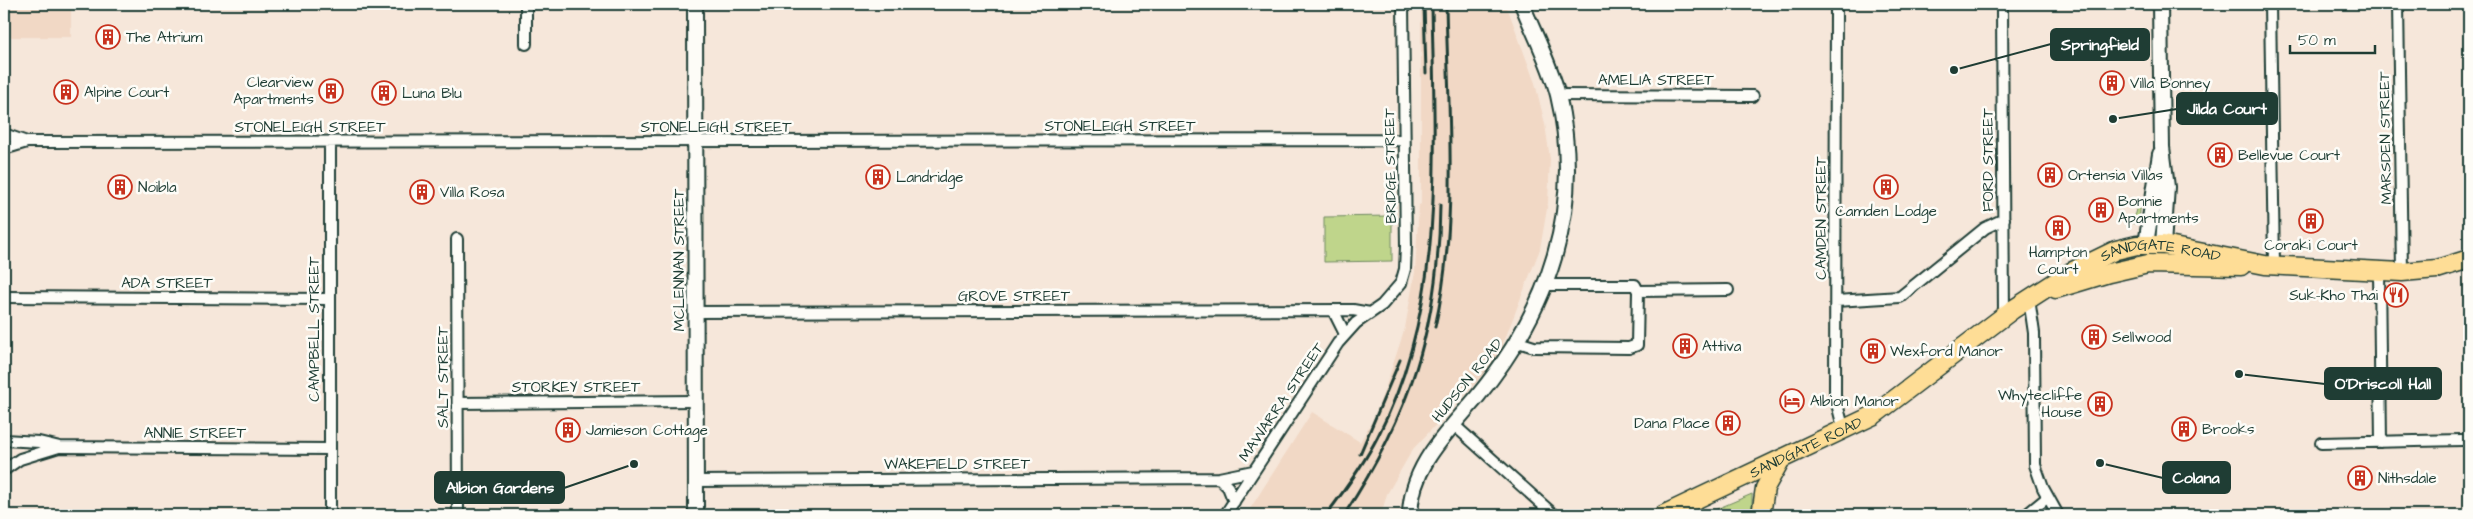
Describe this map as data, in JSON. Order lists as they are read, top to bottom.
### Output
{
  "streets": {
    "highway": ["SANDGATE ROAD"],
    "street": [
      "AMELIA STREET",
      "STONELEIGH STREET",
      "MARSDEN STREET",
      "FORD STREET",
      "BRIDGE STREET",
      "CAMDEN STREET",
      "MCLENNAN STREET",
      "ADA STREET",
      "GROVE STREET",
      "CAMPBELL STREET",
      "SALT STREET",
      "HUDSON ROAD",
      "STORKEY STREET",
      "MAWARRA STREET",
      "ANNIE STREET",
      "WAKEFIELD STREET"
    ]
  },
  "crossings": [
    ["AMELIA STREET", "HUDSON ROAD"],
    ["STONELEIGH STREET", "BRIDGE STREET"],
    ["STONELEIGH STREET", "MCLENNAN STREET"],
    ["STONELEIGH STREET", "CAMPBELL STREET"],
    ["MARSDEN STREET", "SANDGATE ROAD"],
    ["FORD STREET", "SANDGATE ROAD"],
    ["BRIDGE STREET", "GROVE STREET"],
    ["BRIDGE STREET", "MAWARRA STREET"],
    ["CAMDEN STREET", "SANDGATE ROAD"],
    ["MCLENNAN STREET", "GROVE STREET"],
    ["MCLENNAN STREET", "STORKEY STREET"],
    ["MCLENNAN STREET", "WAKEFIELD STREET"],
    ["ADA STREET", "CAMPBELL STREET"],
    ["GROVE STREET", "MAWARRA STREET"],
    ["CAMPBELL STREET", "ANNIE STREET"],
    ["SALT STREET", "STORKEY STREET"],
    ["MAWARRA STREET", "WAKEFIELD STREET"]
  ],
  "places": {
    "building": [
      "The Atrium",
      "Villa Bonney",
      "Clearview Apartments",
      "Alpine Court",
      "Luna Blu",
      "Bellevue Court",
      "Ortensia Villas",
      "Landridge",
      "Noibla",
      "Camden Lodge",
      "Villa Rosa",
      "Bonnie Apartments",
      "Coraki Court",
      "Hampton Court",
      "Sellwood",
      "Attiva",
      "Wexford Manor",
      "Whytecliffe House",
      "Dana Place",
      "Brooks",
      "Jamieson Cottage",
      "Nithsdale"
    ],
    "other": [
      "Springfield",
      "Jilda Court",
      "O'Driscoll Hall",
      "Colana",
      "Albion Gardens"
    ],
    "restaurant": ["Suk-Kho Thai"],
    "hotel": ["Albion Manor"]
  },
  "scale_bar": "50 m"
}
